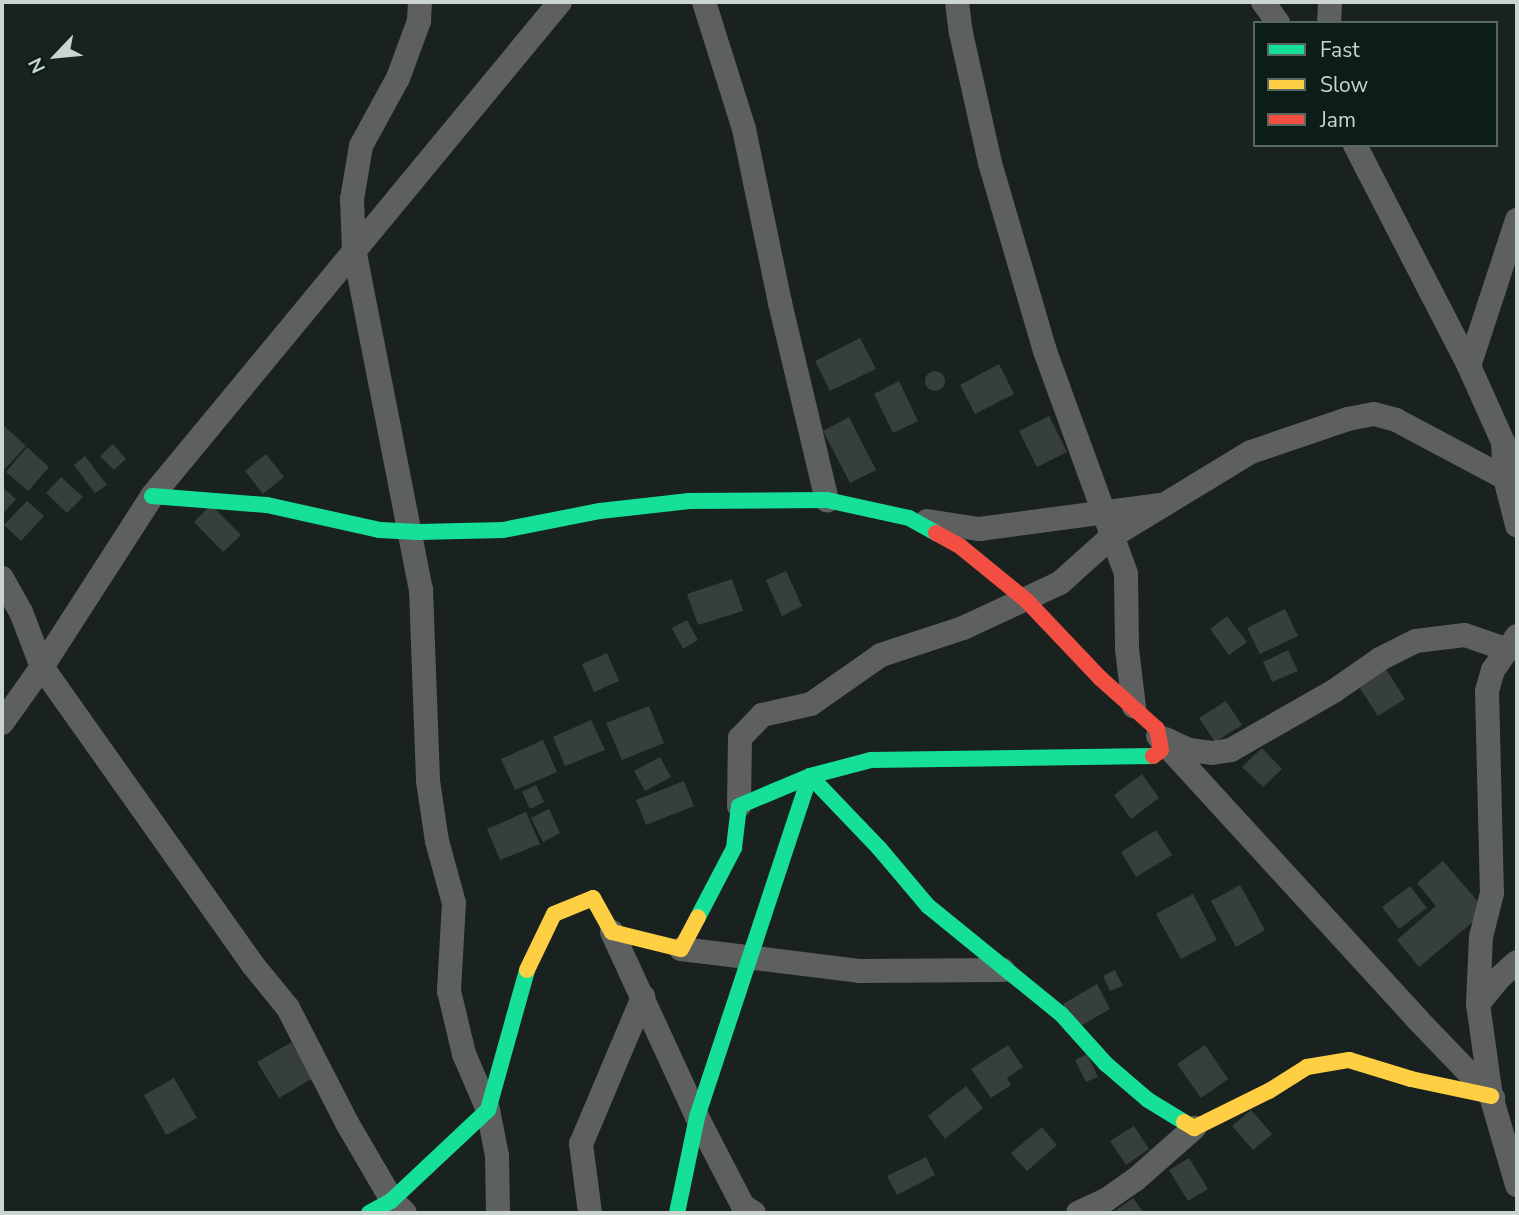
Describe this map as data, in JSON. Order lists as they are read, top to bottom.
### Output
{
  "legend": ["Fast", "Slow", "Jam"],
  "north": "bottom left"
}
